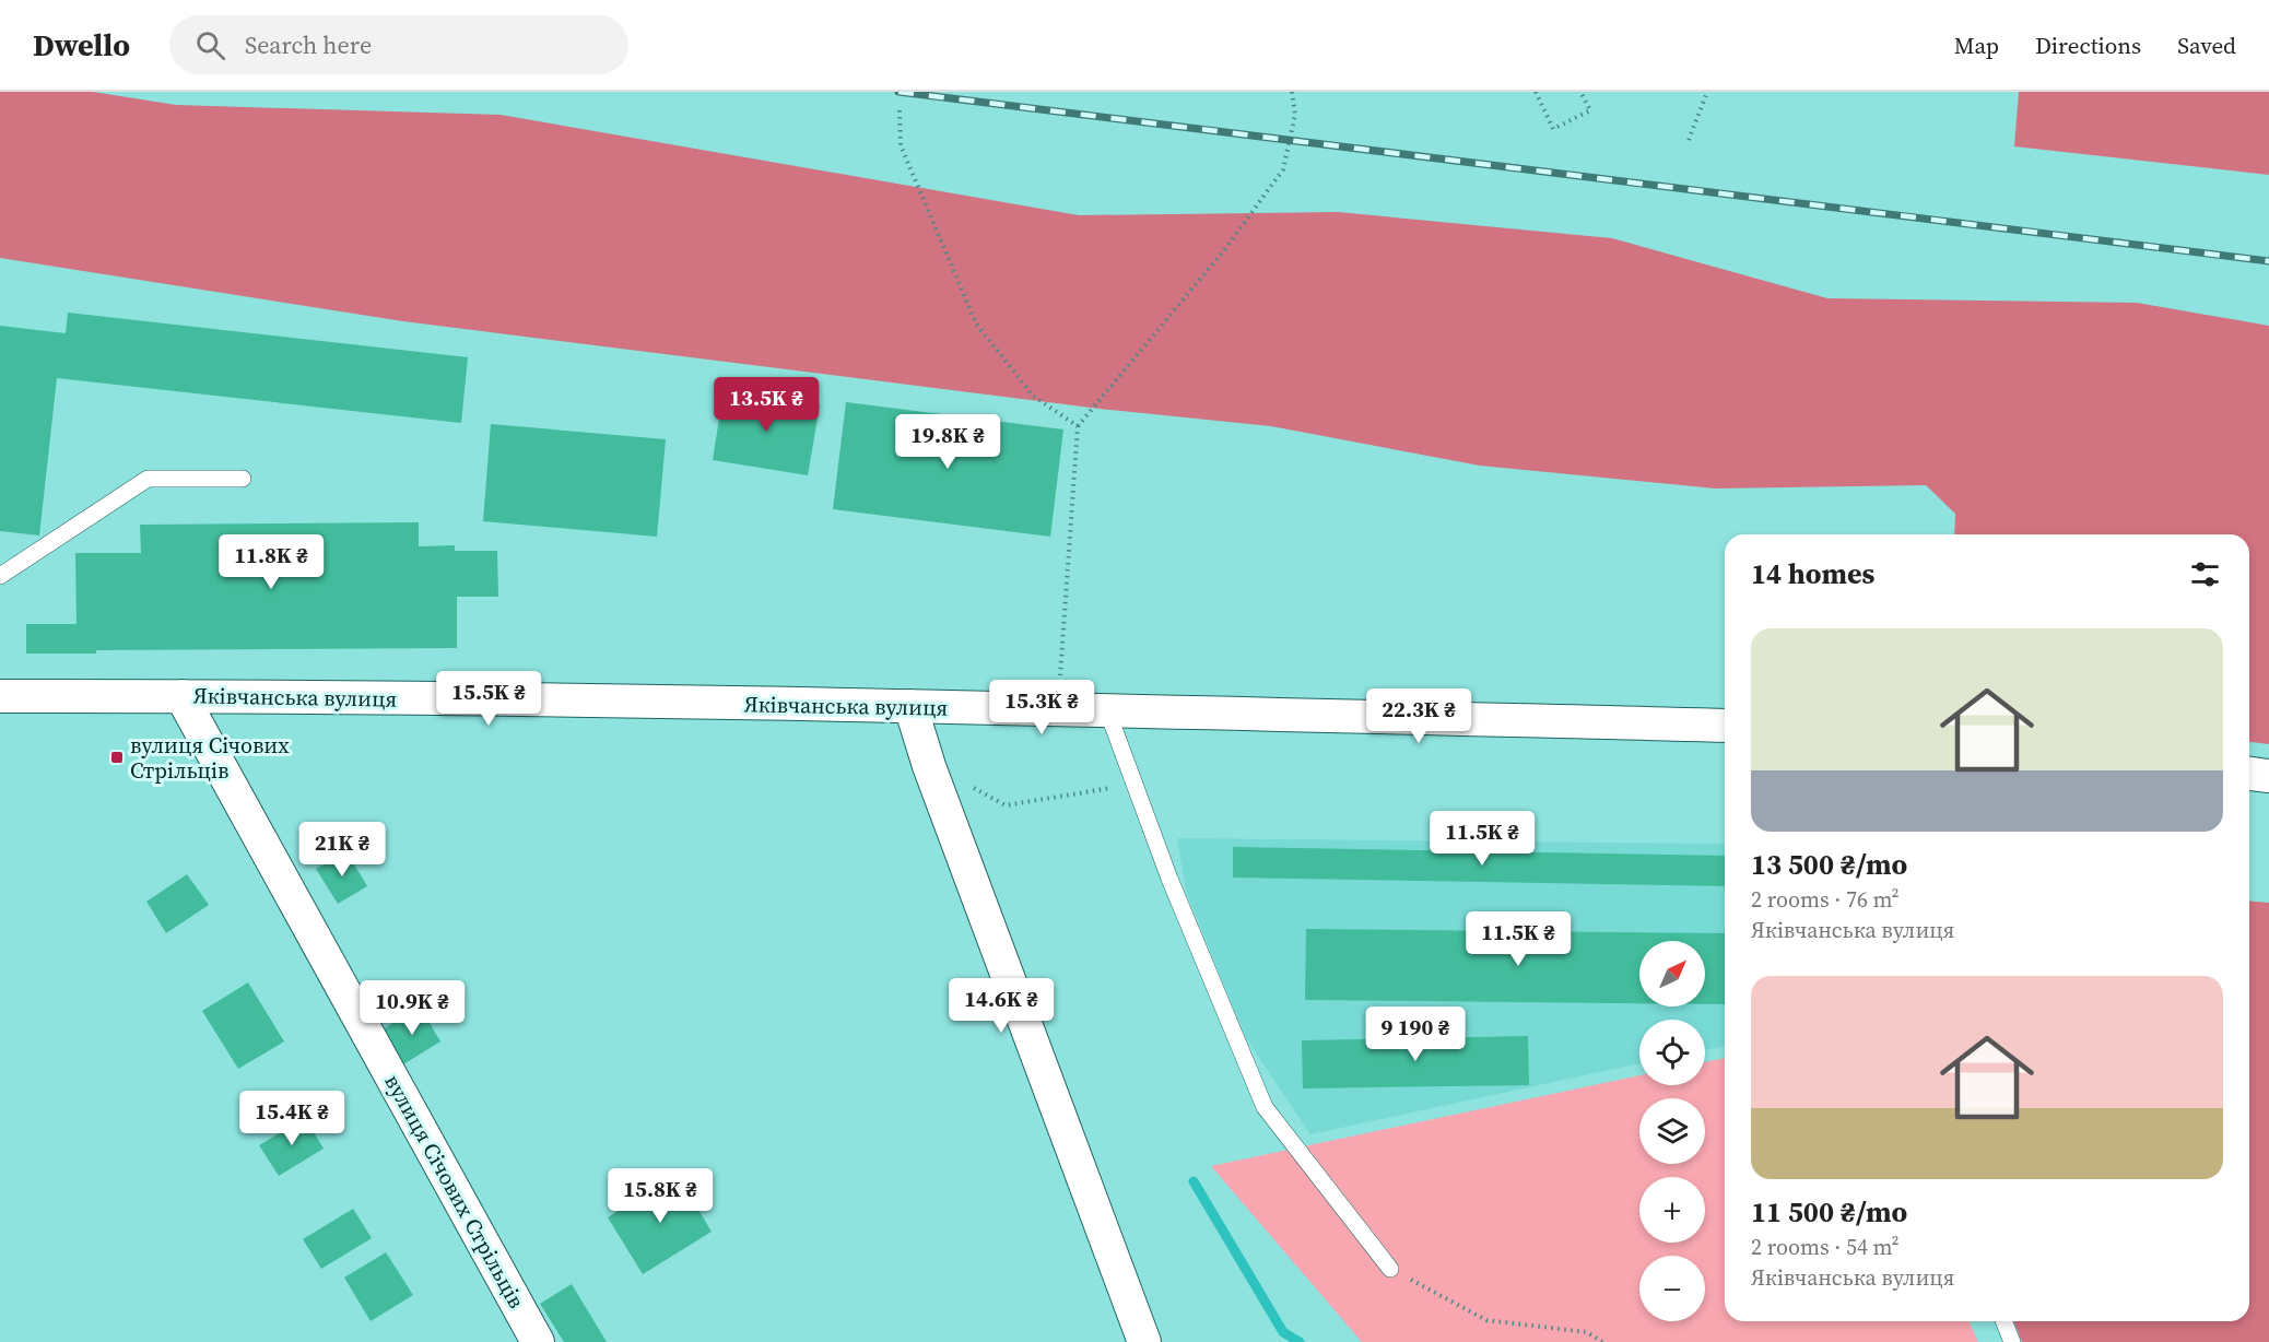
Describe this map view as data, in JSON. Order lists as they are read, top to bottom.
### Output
{
  "streets": {
    "street": ["Яківчанська вулиця", "вулиця Січових Стрільців"]
  },
  "crossings": [
    ["Яківчанська вулиця", "вулиця Січових Стрільців"]
  ],
  "places": {
    "transit": ["вулиця Січових Стрільців"]
  },
  "north": "top right",
  "page": {
    "header": "Dwello",
    "search": "Search here",
    "nav": ["Map", "Directions", "Saved"],
    "price": [
      "13.5K ₴",
      "19.8K ₴",
      "11.8K ₴",
      "15.5K ₴",
      "15.3K ₴",
      "22.3K ₴",
      "11.5K ₴",
      "21K ₴",
      "11.5K ₴",
      "14.6K ₴",
      "10.9K ₴",
      "9 190 ₴",
      "15.4K ₴",
      "15.8K ₴"
    ],
    "heading": "14 homes",
    "list": [
      {
        "name": "13 500 ₴/mo",
        "note": "2 rooms · 76 m² · Яківчанська вулиця"
      },
      {
        "name": "11 500 ₴/mo",
        "note": "2 rooms · 54 m² · Яківчанська вулиця"
      }
    ],
    "map_buttons": ["+", "−"]
  }
}
